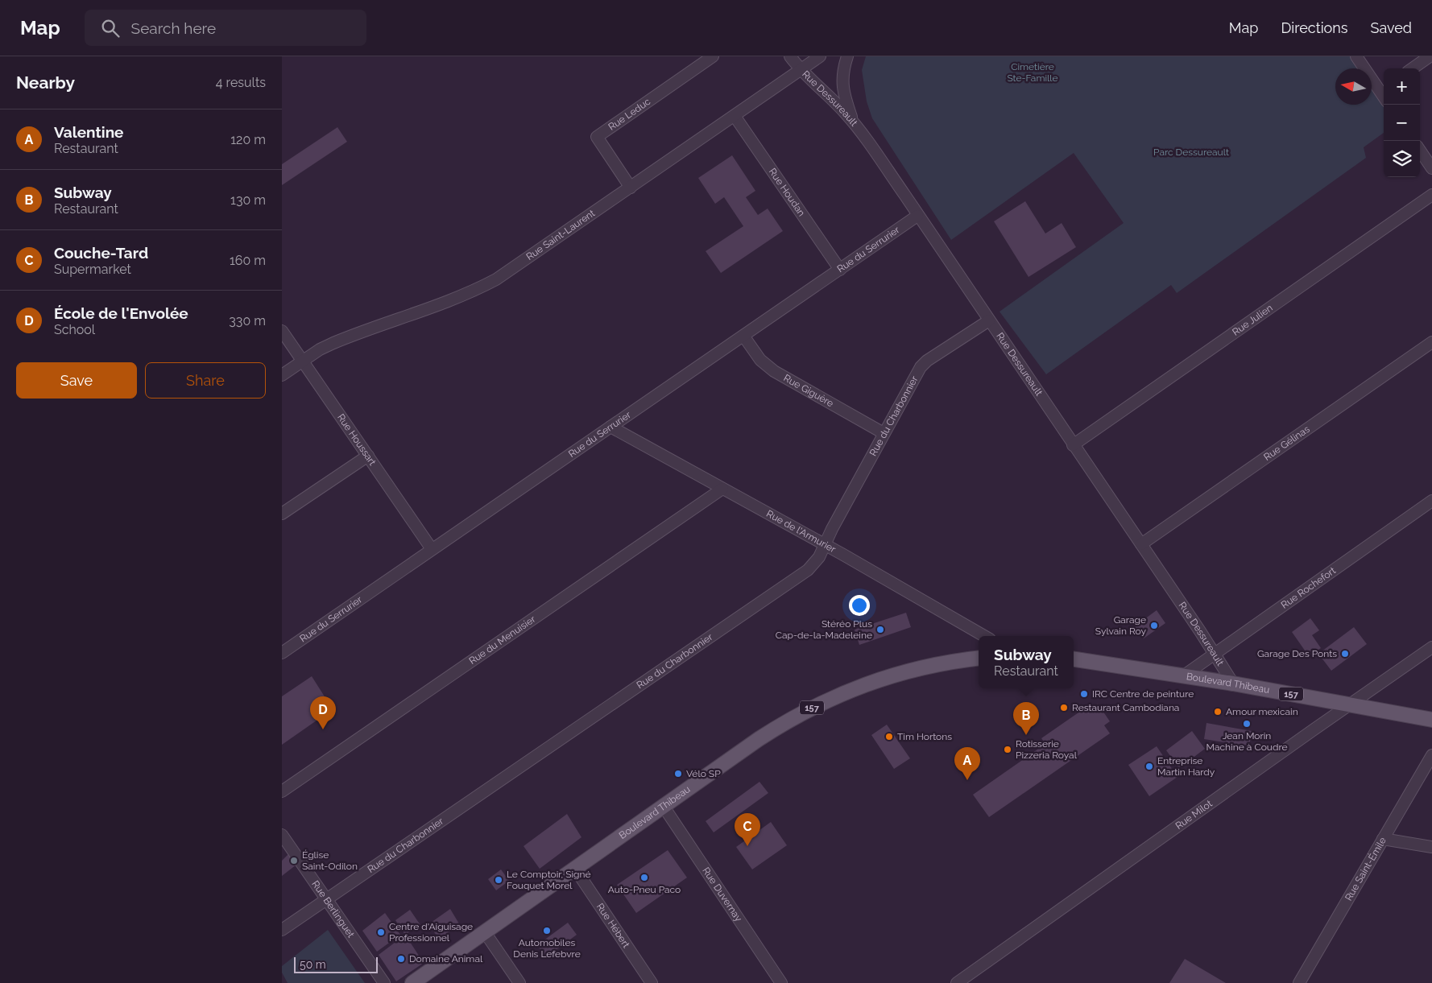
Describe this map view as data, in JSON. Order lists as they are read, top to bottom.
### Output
{
  "streets": {
    "main road": ["Boulevard Thibeau", "157"],
    "street": [
      "Rue Dessureault",
      "Rue Leduc",
      "Rue Houdan",
      "Rue Saint-Laurent",
      "Rue du Serrurier",
      "Rue Julien",
      "Rue Giguère",
      "Rue du Charbonnier",
      "Rue Houssart",
      "Rue Gélinas",
      "Rue de l'Armurier",
      "Rue Rochefort",
      "Rue du Menuisier",
      "Rue Milot",
      "Rue Saint-Émile",
      "Rue Duvernay",
      "Rue Berlinguet",
      "Rue Hébert"
    ]
  },
  "crossings": [
    ["Rue Dessureault", "Rue Saint-Laurent"],
    ["Rue Dessureault", "Rue du Serrurier"],
    ["Rue Dessureault", "Rue Julien"],
    ["Rue Dessureault", "Rue du Charbonnier"],
    ["Rue Dessureault", "Rue Gélinas"],
    ["Rue Dessureault", "Rue Rochefort"],
    ["Rue Dessureault", "Boulevard Thibeau"],
    ["Rue Leduc", "Rue Saint-Laurent"],
    ["Rue Houdan", "Rue Saint-Laurent"],
    ["Rue Houdan", "Rue du Serrurier"],
    ["Rue Saint-Laurent", "Rue Houssart"],
    ["Rue du Serrurier", "Rue Giguère"],
    ["Rue du Serrurier", "Rue Houssart"],
    ["Rue du Serrurier", "Rue de l'Armurier"],
    ["Rue Giguère", "Rue du Charbonnier"],
    ["Rue du Charbonnier", "Rue de l'Armurier"],
    ["Rue du Charbonnier", "Rue Berlinguet"],
    ["Rue de l'Armurier", "Rue du Menuisier"],
    ["Rue Rochefort", "Boulevard Thibeau"],
    ["Boulevard Thibeau", "Rue Milot"],
    ["Boulevard Thibeau", "Rue Duvernay"],
    ["Boulevard Thibeau", "Rue Hébert"]
  ],
  "parks": ["Cimetière Ste-Famille", "Parc Dessureault"],
  "places": [
    "Garage Sylvain Roy",
    "Stéréo Plus Cap-de-la-Madeleine",
    "Garage Des Ponts",
    "IRC Centre de peinture",
    "Restaurant Cambodiana",
    "Amour mexicain",
    "Jean Morin Machine à Coudre",
    "Tim Hortons",
    "Rotisserie Pizzeria Royal",
    "Entreprise Martin Hardy",
    "Vélo SP",
    "Église Saint-Odilon",
    "Auto-Pneu Paco",
    "Le Comptoir, Signé Fouquet Morel",
    "Automobiles Denis Lefebvre",
    "Centre d'Aiguisage Professionnel",
    "Domaine Animal"
  ],
  "scale_bar": "50 m",
  "north": "left",
  "page": {
    "header": "Map",
    "search": "Search here",
    "nav": ["Map", "Directions", "Saved"],
    "heading": ["Nearby", "4 results"],
    "map_buttons": ["+", "−"],
    "list": [
      {
        "mark": "A",
        "name": "Valentine",
        "note": "Restaurant",
        "value": "120 m"
      },
      {
        "mark": "B",
        "name": "Subway",
        "note": "Restaurant",
        "value": "130 m"
      },
      {
        "mark": "C",
        "name": "Couche-Tard",
        "note": "Supermarket",
        "value": "160 m"
      },
      {
        "mark": "D",
        "name": "École de l'Envolée",
        "note": "School",
        "value": "330 m"
      }
    ],
    "buttons": ["Save", "Share"],
    "popup": ["Subway", "Restaurant"],
    "pins": [
      "D",
      "B",
      "A",
      "C"
    ],
    "scale": "50 m"
  }
}
